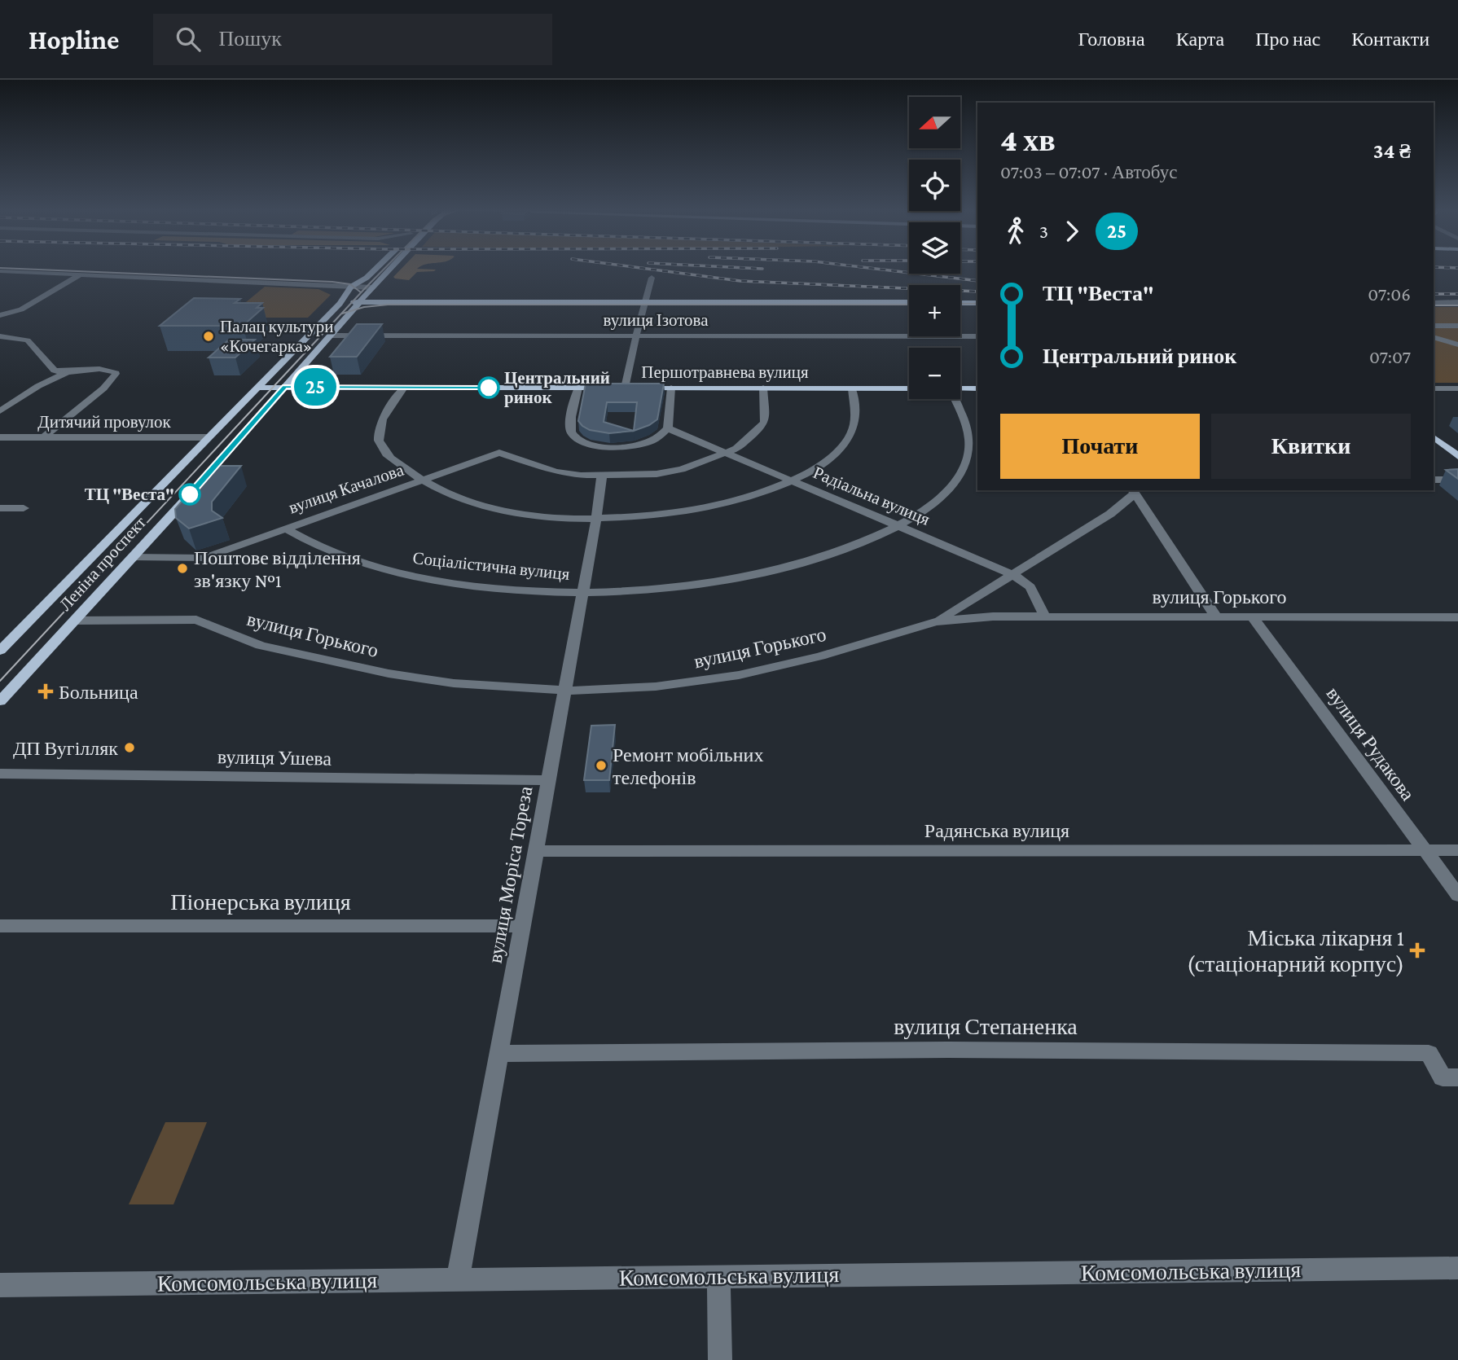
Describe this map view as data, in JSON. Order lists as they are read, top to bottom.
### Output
{
  "streets": {
    "main road": ["Першотравнева вулиця", "Леніна проспект"],
    "street": [
      "вулиця Ізотова",
      "Дитячий провулок",
      "вулиця Качалова",
      "Радіальна вулиця",
      "Соціалістична вулиця",
      "вулиця Горького",
      "вулиця Рудакова",
      "вулиця Ушева",
      "Радянська вулиця",
      "вулиця Моріса Тореза",
      "Піонерська вулиця",
      "вулиця Степаненка",
      "Комсомольська вулиця"
    ]
  },
  "crossings": [
    ["вулиця Ізотова", "Леніна проспект"],
    ["Першотравнева вулиця", "Леніна проспект"],
    ["Дитячий провулок", "Леніна проспект"],
    ["вулиця Качалова", "Леніна проспект"],
    ["вулиця Качалова", "Соціалістична вулиця"],
    ["вулиця Качалова", "вулиця Моріса Тореза"],
    ["Радіальна вулиця", "Соціалістична вулиця"],
    ["Радіальна вулиця", "вулиця Горького"],
    ["Леніна проспект", "вулиця Горького"],
    ["Соціалістична вулиця", "вулиця Моріса Тореза"],
    ["вулиця Горького", "вулиця Рудакова"],
    ["вулиця Горького", "вулиця Моріса Тореза"],
    ["вулиця Рудакова", "Радянська вулиця"],
    ["вулиця Ушева", "вулиця Моріса Тореза"],
    ["Радянська вулиця", "вулиця Моріса Тореза"],
    ["вулиця Моріса Тореза", "Піонерська вулиця"],
    ["вулиця Моріса Тореза", "вулиця Степаненка"],
    ["вулиця Моріса Тореза", "Комсомольська вулиця"]
  ],
  "places": {
    "other": [
      "Палац культури «Кочегарка»",
      "Центральний ринок",
      "ТЦ \"Веста\"",
      "Поштове відділення зв'язку №1",
      "ДП Вугілляк",
      "Ремонт мобільних телефонів"
    ],
    "health": ["Больница", "Міська лікарня 1 (стаціонарний корпус)"]
  },
  "lines": ["bus line 25"],
  "north": "left",
  "page": {
    "header": "Hopline",
    "search": "Пошук",
    "nav": [
      "Головна",
      "Карта",
      "Про нас",
      "Контакти"
    ],
    "on_map": "25",
    "map_buttons": ["+", "−"],
    "heading": ["4 хв", "07:03 – 07:07 · Автобус", "34 ₴"],
    "legs": ["3", "25"],
    "list": [
      {
        "name": "ТЦ \"Веста\"",
        "value": "07:06"
      },
      {
        "name": "Центральний ринок",
        "value": "07:07"
      }
    ],
    "buttons": ["Почати", "Квитки"]
  }
}
